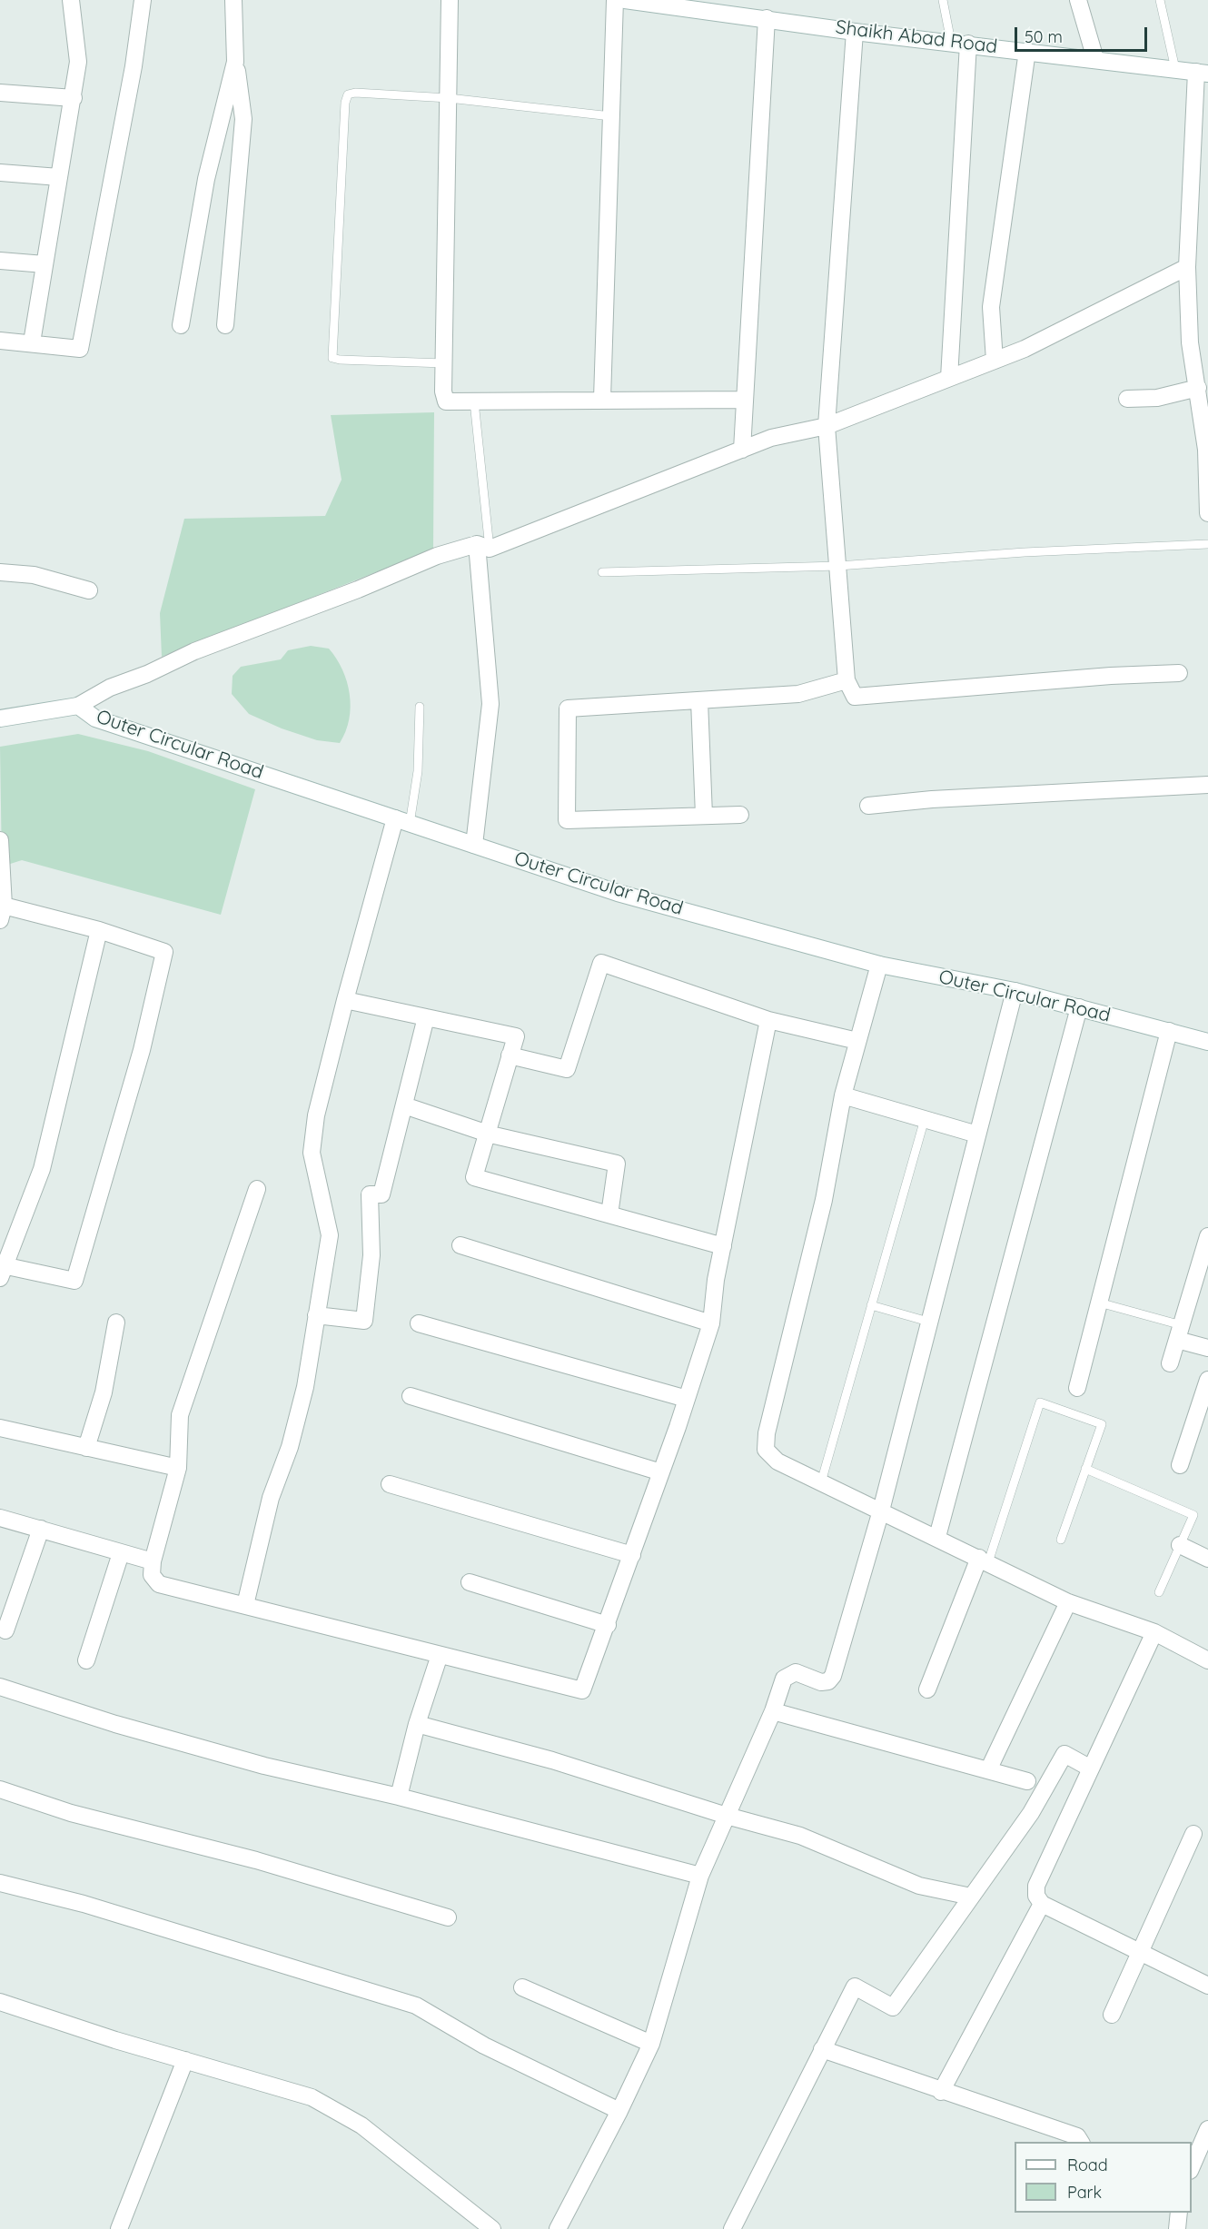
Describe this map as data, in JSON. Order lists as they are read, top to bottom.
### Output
{
  "streets": {
    "street": ["Shaikh Abad Road", "Outer Circular Road"]
  },
  "legend": ["Road", "Park"],
  "scale_bar": "50 m"
}
